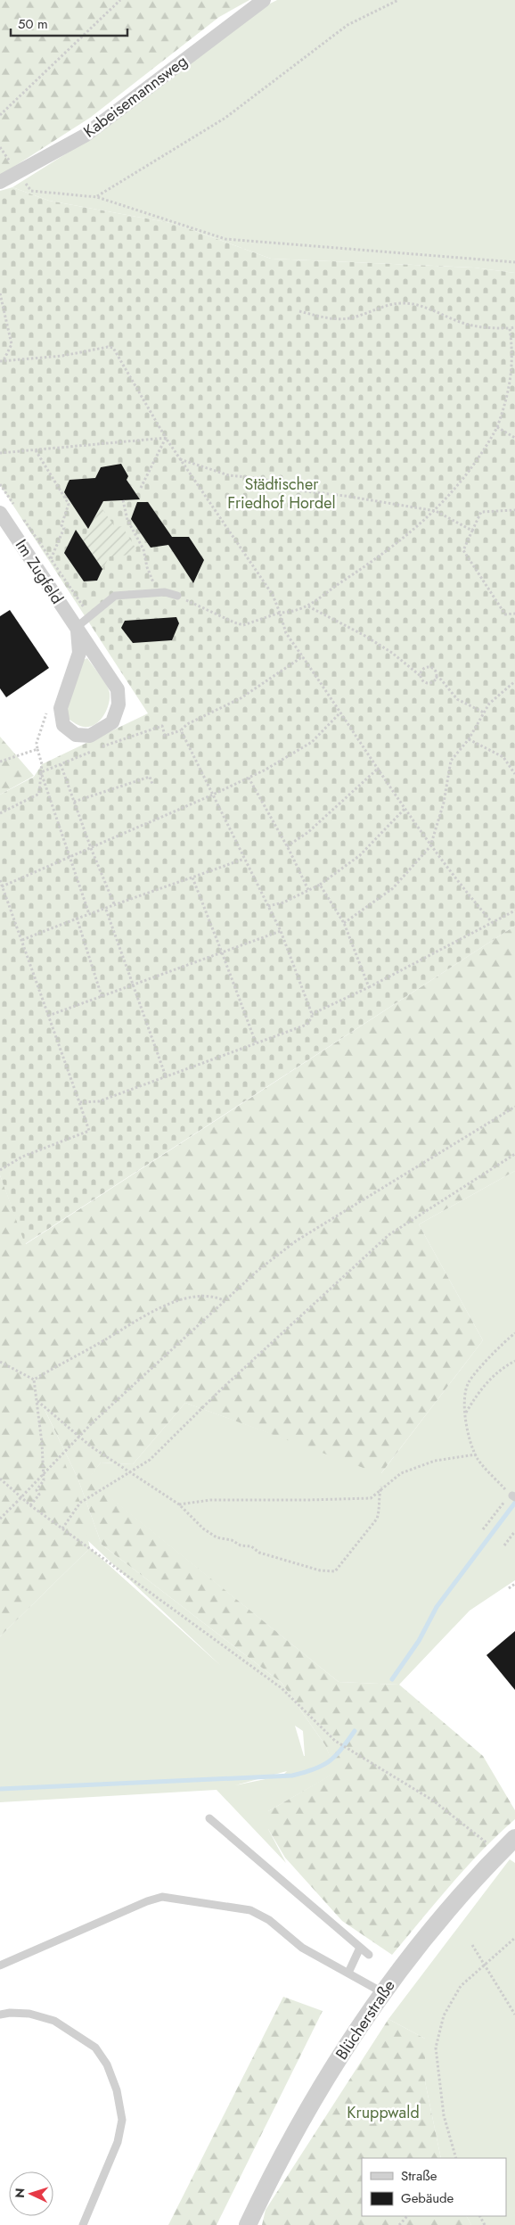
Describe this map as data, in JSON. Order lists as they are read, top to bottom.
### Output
{
  "streets": {
    "street": ["Kabeisemannsweg", "Im Zugfeld", "Blücherstraße"]
  },
  "parks": ["Städtischer Friedhof Hordel", "Kruppwald"],
  "legend": ["Straße", "Gebäude"],
  "scale_bar": "50 m",
  "north": "left"
}
